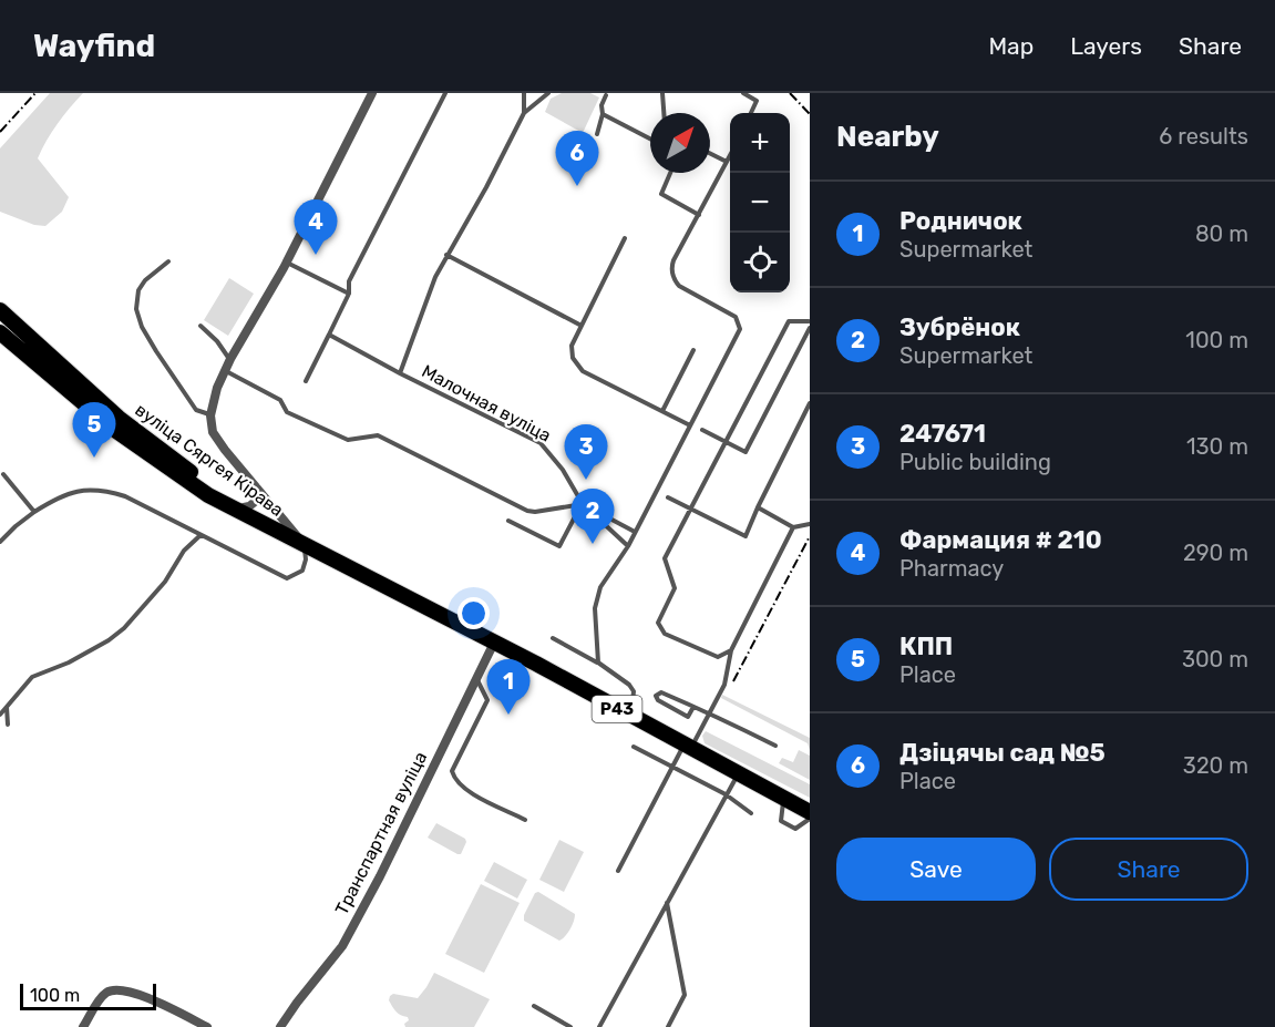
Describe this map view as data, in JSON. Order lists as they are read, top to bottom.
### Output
{
  "streets": {
    "main road": ["вуліца Сяргея Кірава", "Р43"],
    "street": ["Транспартная вуліца"],
    "lane": ["Малочная вуліца"]
  },
  "crossings": [
    ["вуліца Сяргея Кірава", "Транспартная вуліца"]
  ],
  "scale_bar": "100 m",
  "north": "top right",
  "page": {
    "header": "Wayfind",
    "nav": ["Map", "Layers", "Share"],
    "heading": ["Nearby", "6 results"],
    "map_buttons": ["+", "−"],
    "pins": [
      "6",
      "4",
      "5",
      "3",
      "2",
      "1"
    ],
    "list": [
      {
        "mark": "1",
        "name": "Родничок",
        "note": "Supermarket",
        "value": "80 m"
      },
      {
        "mark": "2",
        "name": "Зубрёнок",
        "note": "Supermarket",
        "value": "100 m"
      },
      {
        "mark": "3",
        "name": "247671",
        "note": "Public building",
        "value": "130 m"
      },
      {
        "mark": "4",
        "name": "Фармация # 210",
        "note": "Pharmacy",
        "value": "290 m"
      },
      {
        "mark": "5",
        "name": "КПП",
        "note": "Place",
        "value": "300 m"
      },
      {
        "mark": "6",
        "name": "Дзіцячы сад №5",
        "note": "Place",
        "value": "320 m"
      }
    ],
    "buttons": ["Save", "Share"],
    "scale": "100 m"
  }
}
